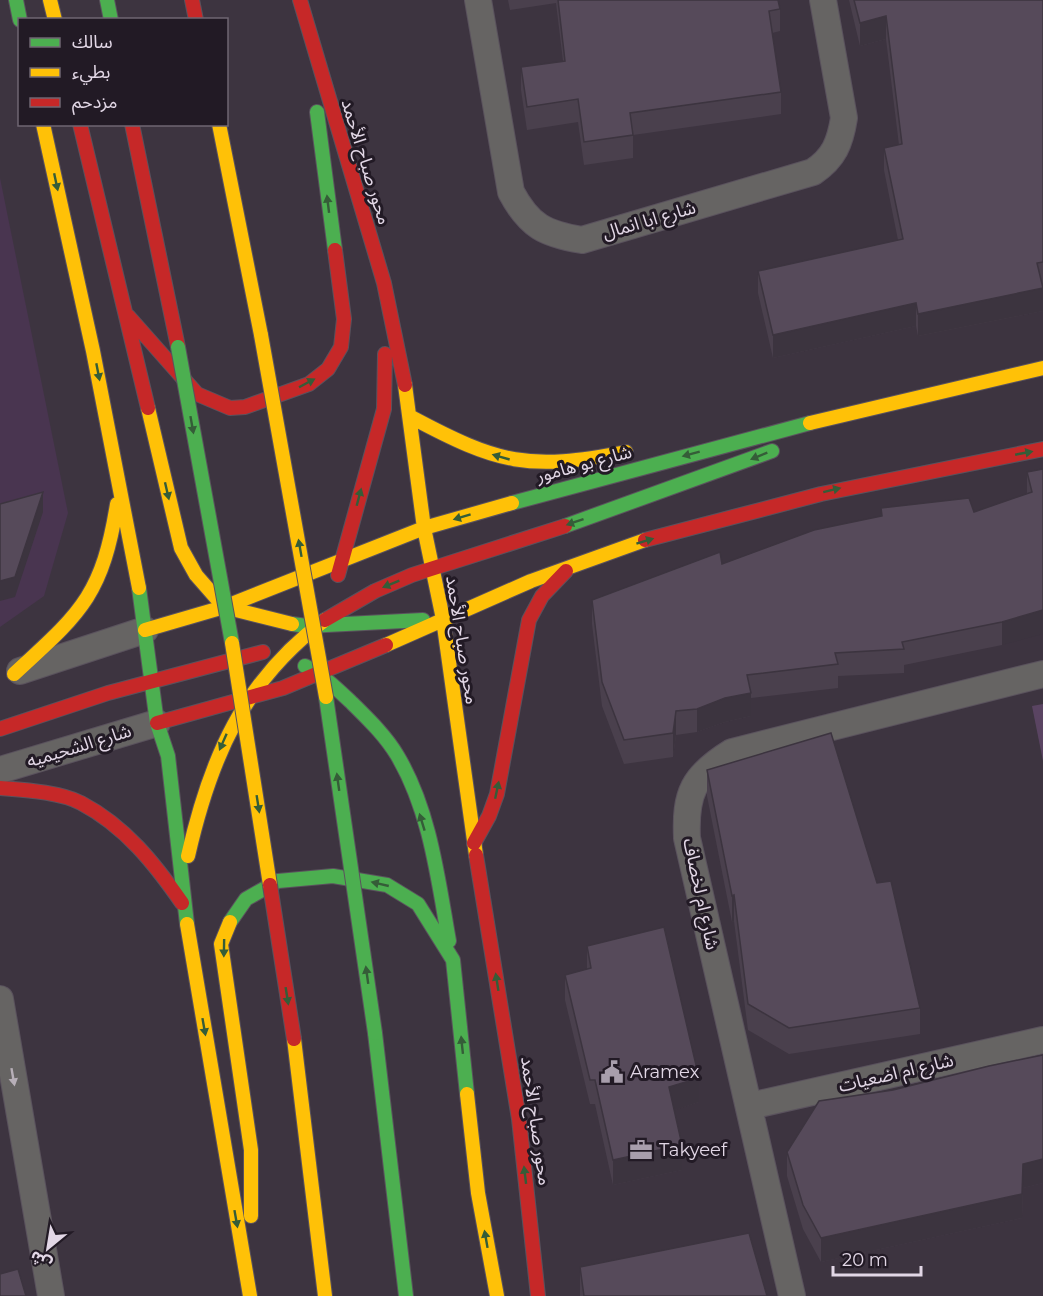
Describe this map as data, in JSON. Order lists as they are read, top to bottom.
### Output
{
  "streets": {
    "main road": ["محور صباح الأحمد", "شارع بو هامور"],
    "street": [
      "شارع ابا انمال",
      "شارع الشحيميه",
      "شارع ام لخصاف",
      "شارع ام اضعيات"
    ]
  },
  "crossings": [
    ["محور صباح الأحمد", "شارع بو هامور"],
    ["شارع ام لخصاف", "شارع ام اضعيات"]
  ],
  "places": {
    "public building": ["Aramex"],
    "office": ["Takyeef"]
  },
  "legend": ["سالك", "بطيء", "مزدحم"],
  "scale_bar": "20 m",
  "north": "bottom left"
}
